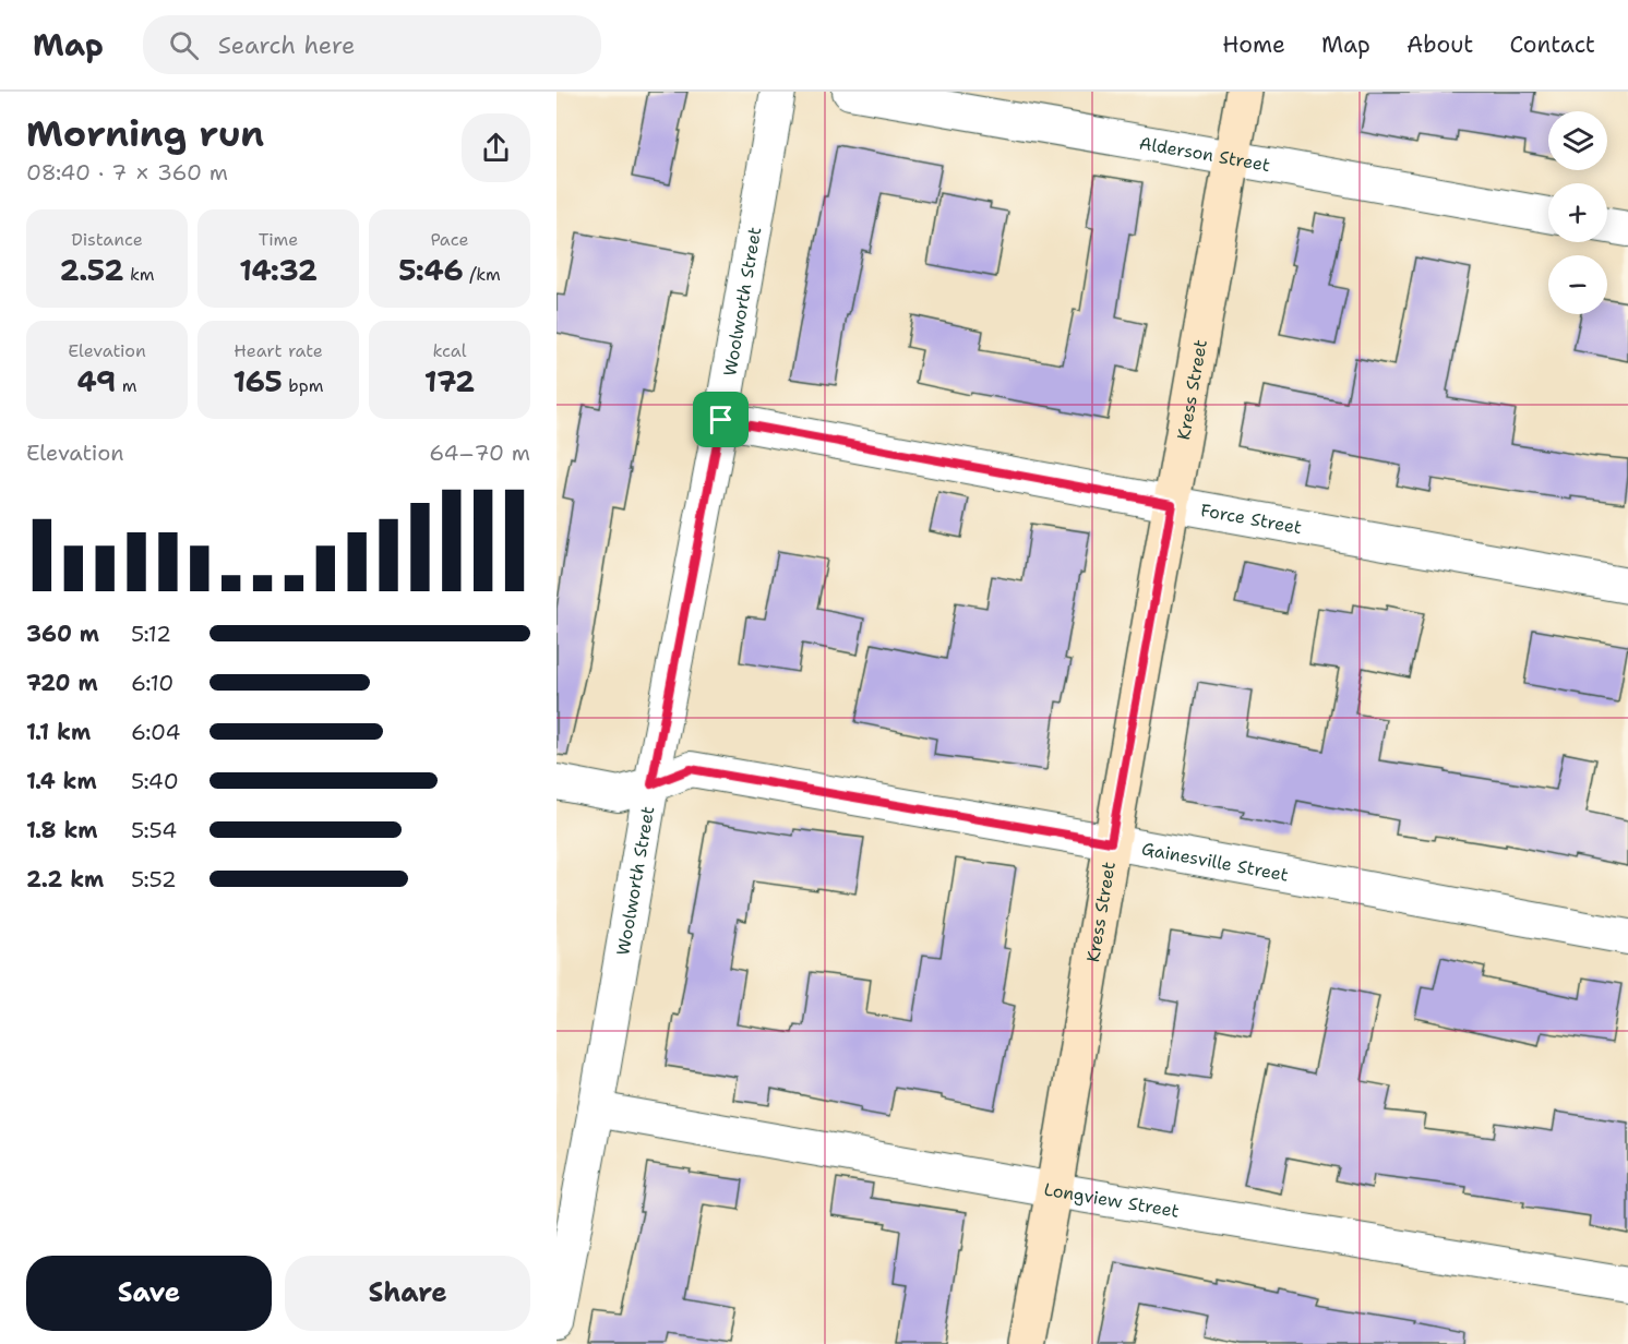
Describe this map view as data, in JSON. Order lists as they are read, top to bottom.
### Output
{
  "streets": {
    "street": [
      "Alderson Street",
      "Woolworth Street",
      "Kress Street",
      "Force Street",
      "Gainesville Street",
      "Longview Street"
    ]
  },
  "crossings": [
    ["Alderson Street", "Kress Street"],
    ["Woolworth Street", "Force Street"],
    ["Woolworth Street", "Gainesville Street"],
    ["Woolworth Street", "Longview Street"],
    ["Kress Street", "Force Street"],
    ["Kress Street", "Gainesville Street"],
    ["Kress Street", "Longview Street"]
  ],
  "page": {
    "header": "Map",
    "search": "Search here",
    "nav": [
      "Home",
      "Map",
      "About",
      "Contact"
    ],
    "heading": ["Morning run", "08:40 · 7 × 360 m"],
    "map_buttons": ["+", "−"],
    "stats": [
      ["Distance", "2.52 km"],
      ["Time", "14:32"],
      ["Pace", "5:46 /km"],
      ["Elevation", "49 m"],
      ["Heart rate", "165 bpm"],
      ["kcal", "172"]
    ],
    "chart": ["Elevation", "64–70 m"],
    "list": [
      {
        "name": "360 m",
        "note": "5:12"
      },
      {
        "name": "720 m",
        "note": "6:10"
      },
      {
        "name": "1.1 km",
        "note": "6:04"
      },
      {
        "name": "1.4 km",
        "note": "5:40"
      },
      {
        "name": "1.8 km",
        "note": "5:54"
      },
      {
        "name": "2.2 km",
        "note": "5:52"
      }
    ],
    "buttons": ["Save", "Share"]
  }
}
